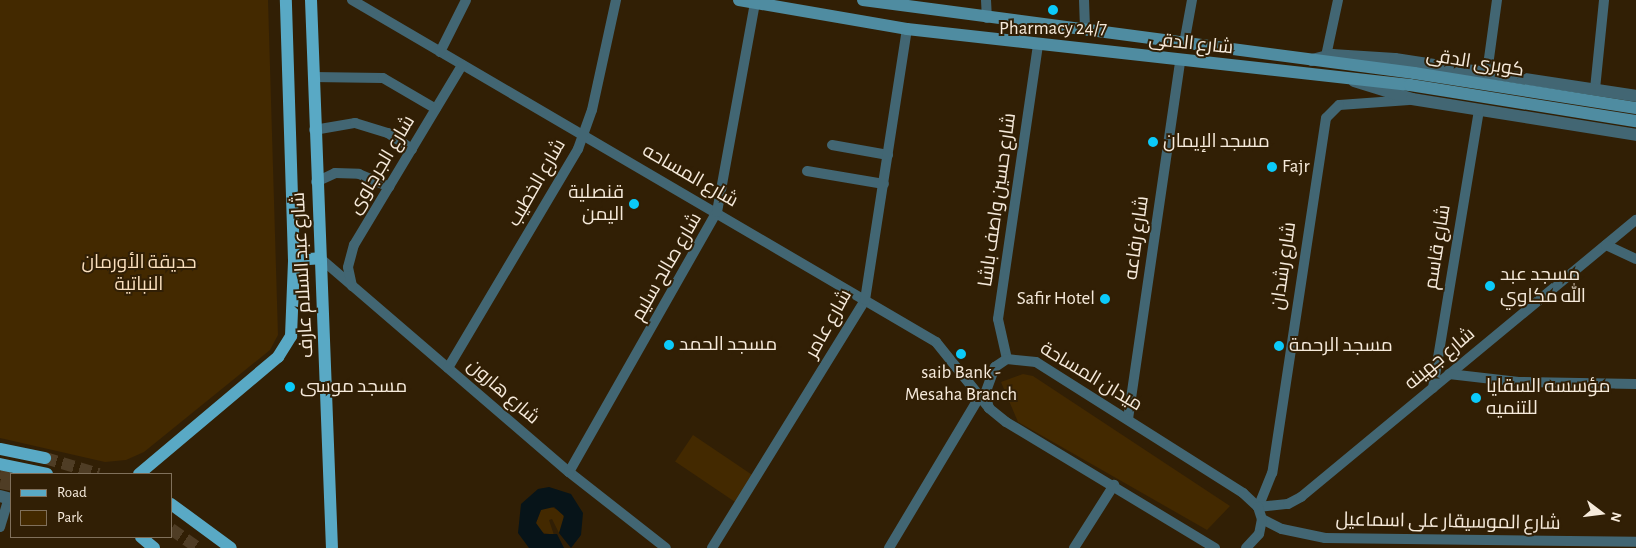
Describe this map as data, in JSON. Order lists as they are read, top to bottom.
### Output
{
  "streets": {
    "main road": ["شارع الدقى", "كوبرى الدقى", "شارع عبد السلام عارف"],
    "street": [
      "شارع الجرجاوى",
      "شارع المساحه",
      "شارع الخطيب",
      "شارع حسين واصف باشا",
      "شارع رفاعه",
      "شارع قاسم",
      "شارع رشدان",
      "شارع صالح سليم",
      "شارع عامر",
      "شارع جهينه",
      "ميدان المساحة",
      "شارع هارون",
      "شارع الموسيقار على اسماعيل"
    ]
  },
  "crossings": [
    ["شارع الدقى", "كوبرى الدقى"],
    ["شارع الدقى", "شارع حسين واصف باشا"],
    ["شارع الدقى", "شارع رفاعه"],
    ["شارع الدقى", "شارع قاسم"],
    ["شارع الدقى", "شارع رشدان"],
    ["شارع الدقى", "شارع صالح سليم"],
    ["شارع الدقى", "شارع عامر"],
    ["شارع الجرجاوى", "شارع المساحه"],
    ["شارع الجرجاوى", "شارع هارون"],
    ["شارع المساحه", "شارع الخطيب"],
    ["شارع المساحه", "شارع صالح سليم"],
    ["شارع المساحه", "شارع عامر"],
    ["شارع الخطيب", "شارع هارون"],
    ["شارع حسين واصف باشا", "ميدان المساحة"],
    ["شارع رفاعه", "ميدان المساحة"],
    ["شارع قاسم", "شارع جهينه"],
    ["شارع رشدان", "شارع جهينه"],
    ["شارع رشدان", "ميدان المساحة"],
    ["شارع صالح سليم", "شارع هارون"],
    ["شارع عبد السلام عارف", "شارع هارون"],
    ["شارع جهينه", "ميدان المساحة"]
  ],
  "parks": ["حديقة الأورمان النباتية"],
  "places": [
    "Pharmacy 24/7",
    "مسجد الإيمان",
    "Fajr",
    "قنصلية اليمن",
    "مسجد عبد الله مكاوي",
    "Safir Hotel",
    "مسجد الحمد",
    "مسجد الرحمة",
    "saib Bank - Mesaha Branch",
    "مسجد موسى",
    "مؤسسه السقايا للتنميه"
  ],
  "legend": ["Road", "Park"],
  "north": "right"
}
